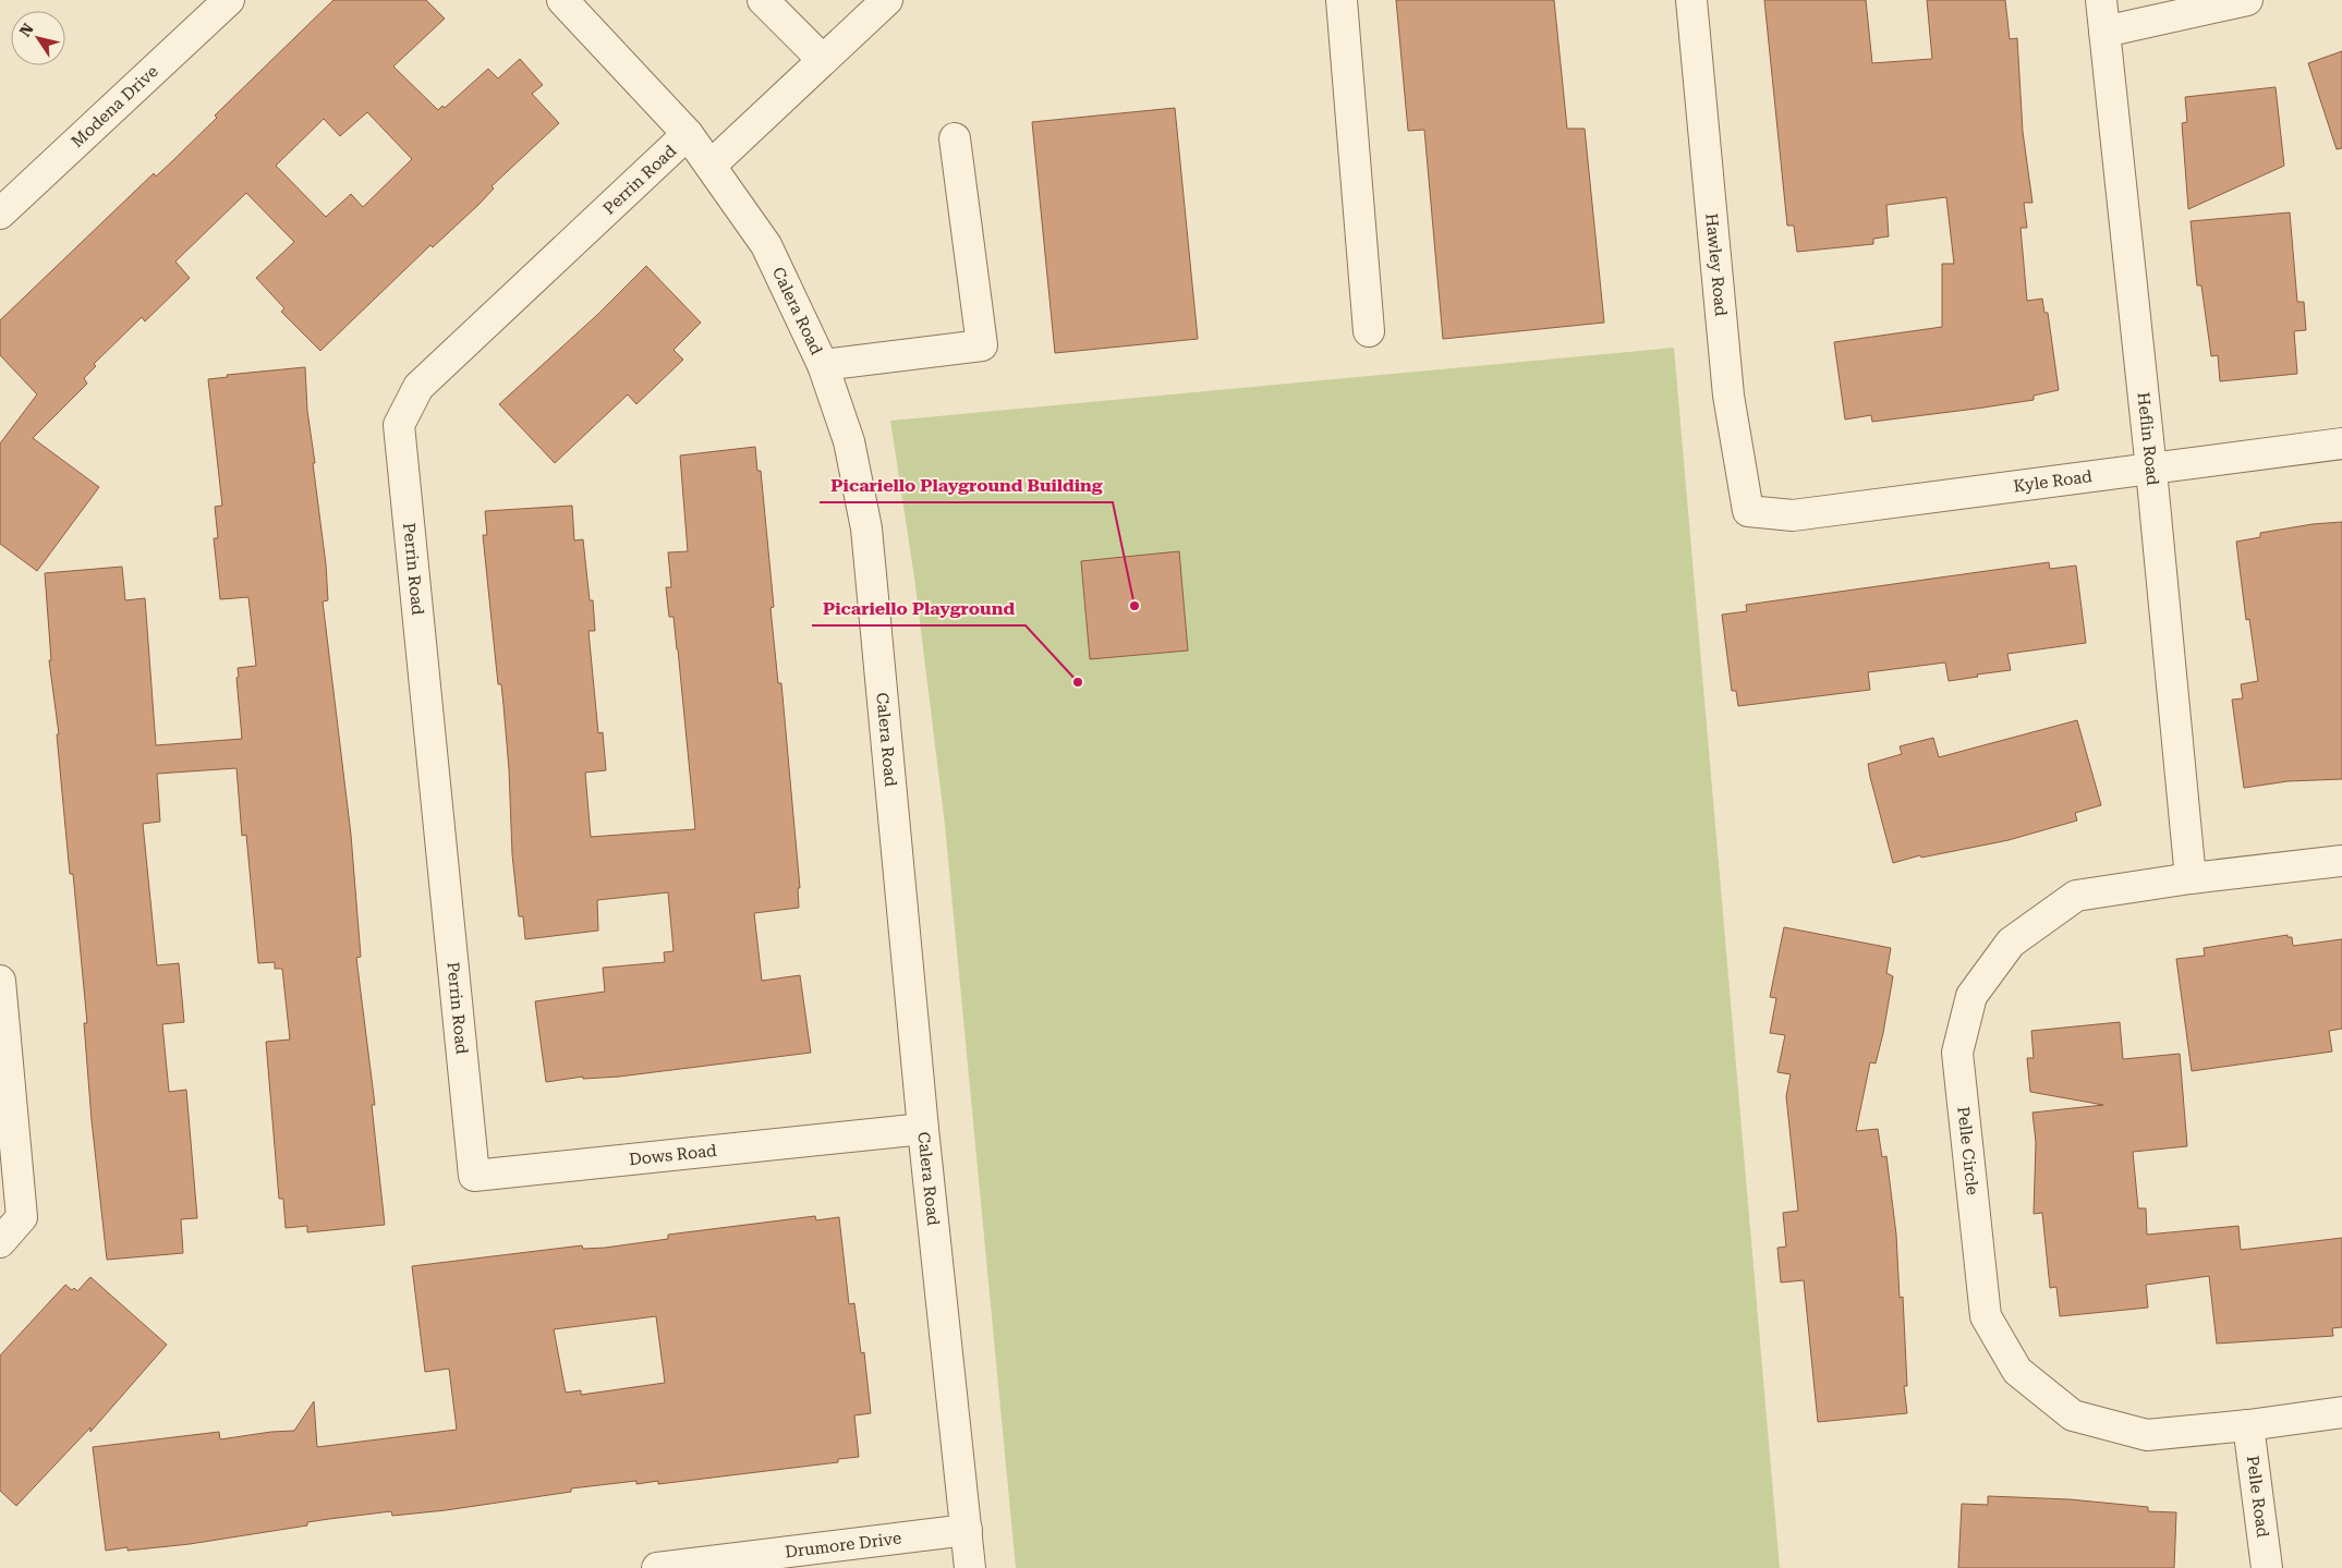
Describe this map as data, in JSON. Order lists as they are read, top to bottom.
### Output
{
  "streets": {
    "street": [
      "Modena Drive",
      "Perrin Road",
      "Hawley Road",
      "Calera Road",
      "Heflin Road",
      "Kyle Road",
      "Pelle Circle",
      "Dows Road",
      "Pelle Road",
      "Drumore Drive"
    ]
  },
  "crossings": [
    ["Perrin Road", "Calera Road"],
    ["Perrin Road", "Dows Road"],
    ["Hawley Road", "Kyle Road"],
    ["Calera Road", "Dows Road"],
    ["Calera Road", "Drumore Drive"],
    ["Heflin Road", "Kyle Road"],
    ["Heflin Road", "Pelle Circle"],
    ["Pelle Circle", "Pelle Road"]
  ],
  "places": ["Picariello Playground Building", "Picariello Playground"],
  "north": "top left"
}
